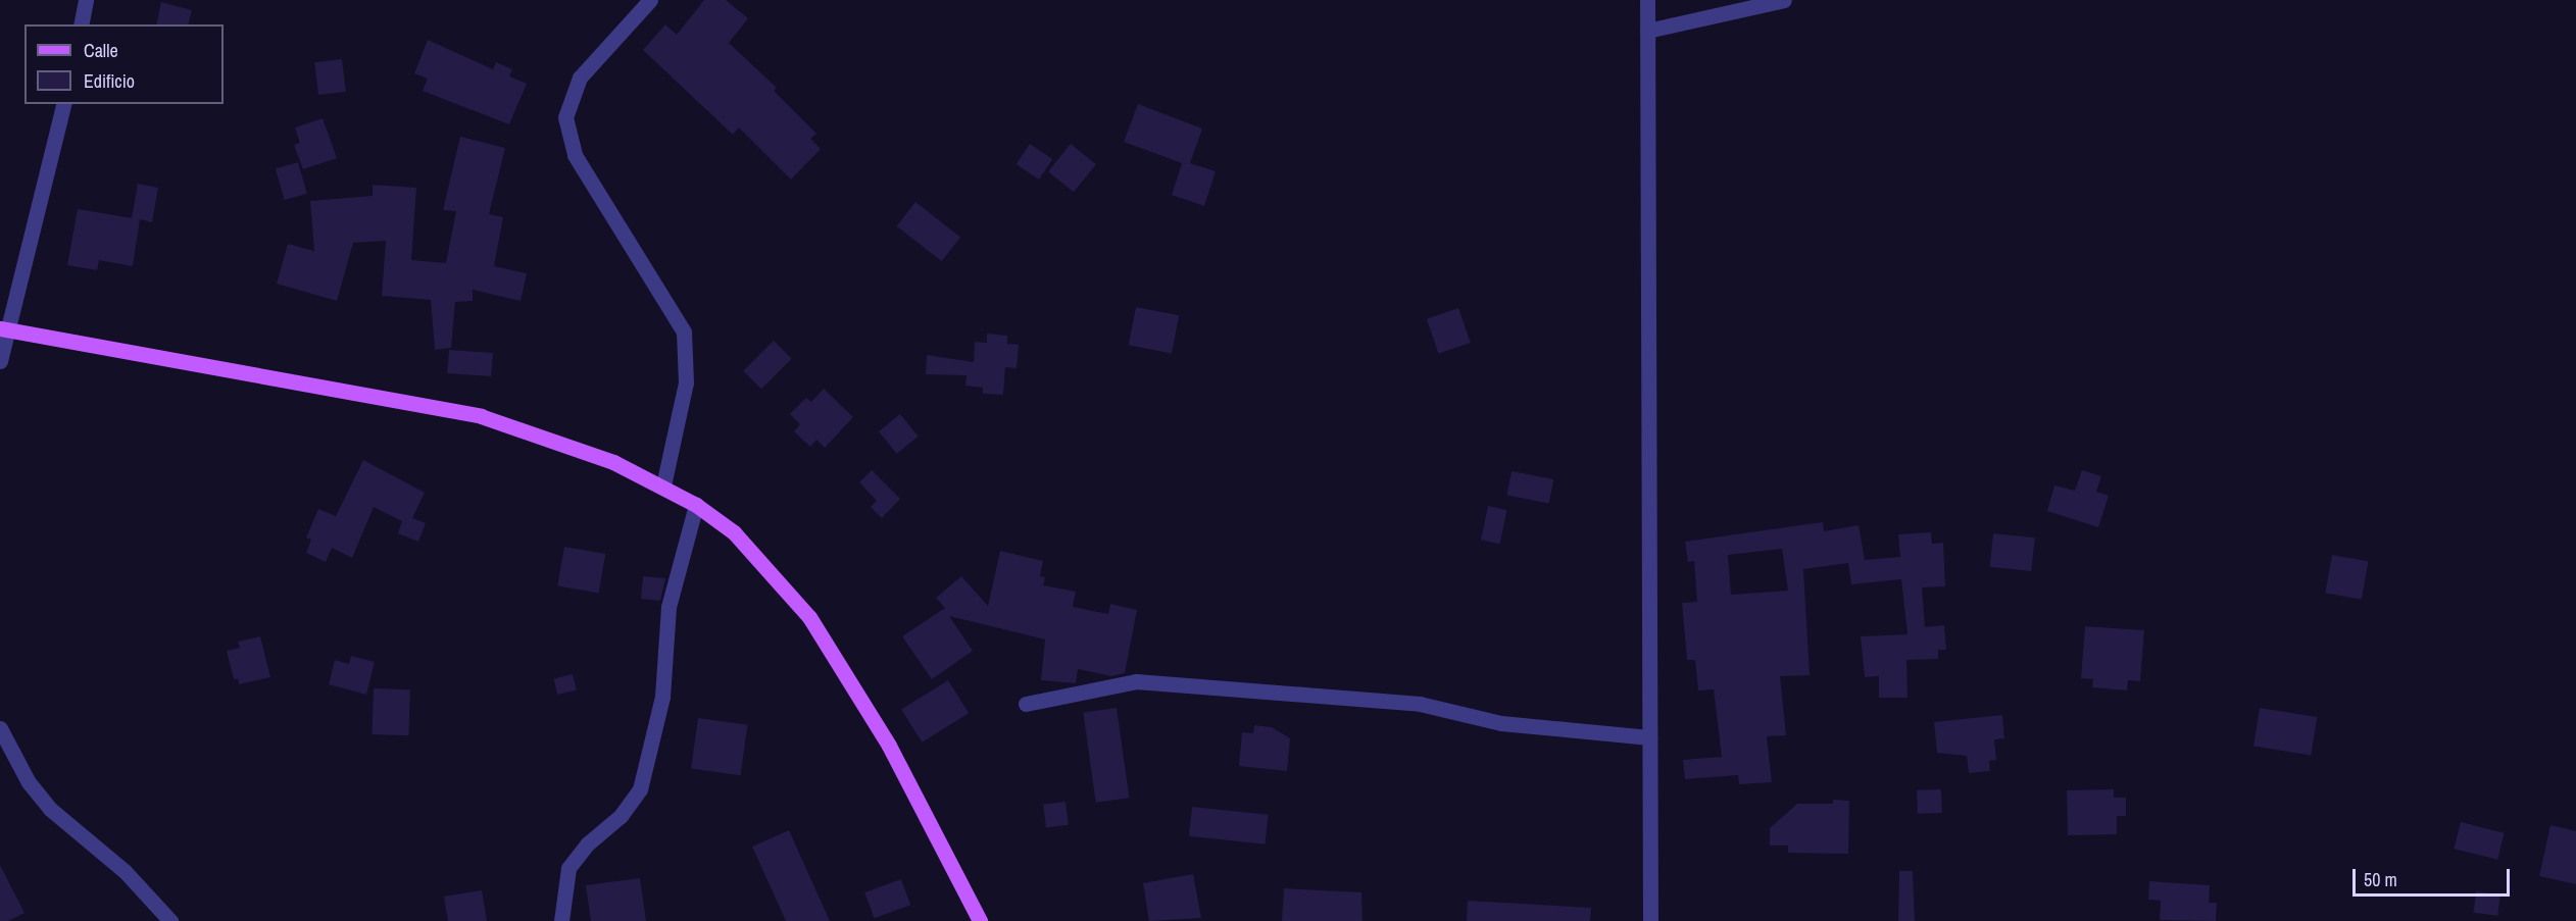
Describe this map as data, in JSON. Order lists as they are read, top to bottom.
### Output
{
  "legend": ["Calle", "Edificio"],
  "scale_bar": "50 m"
}
